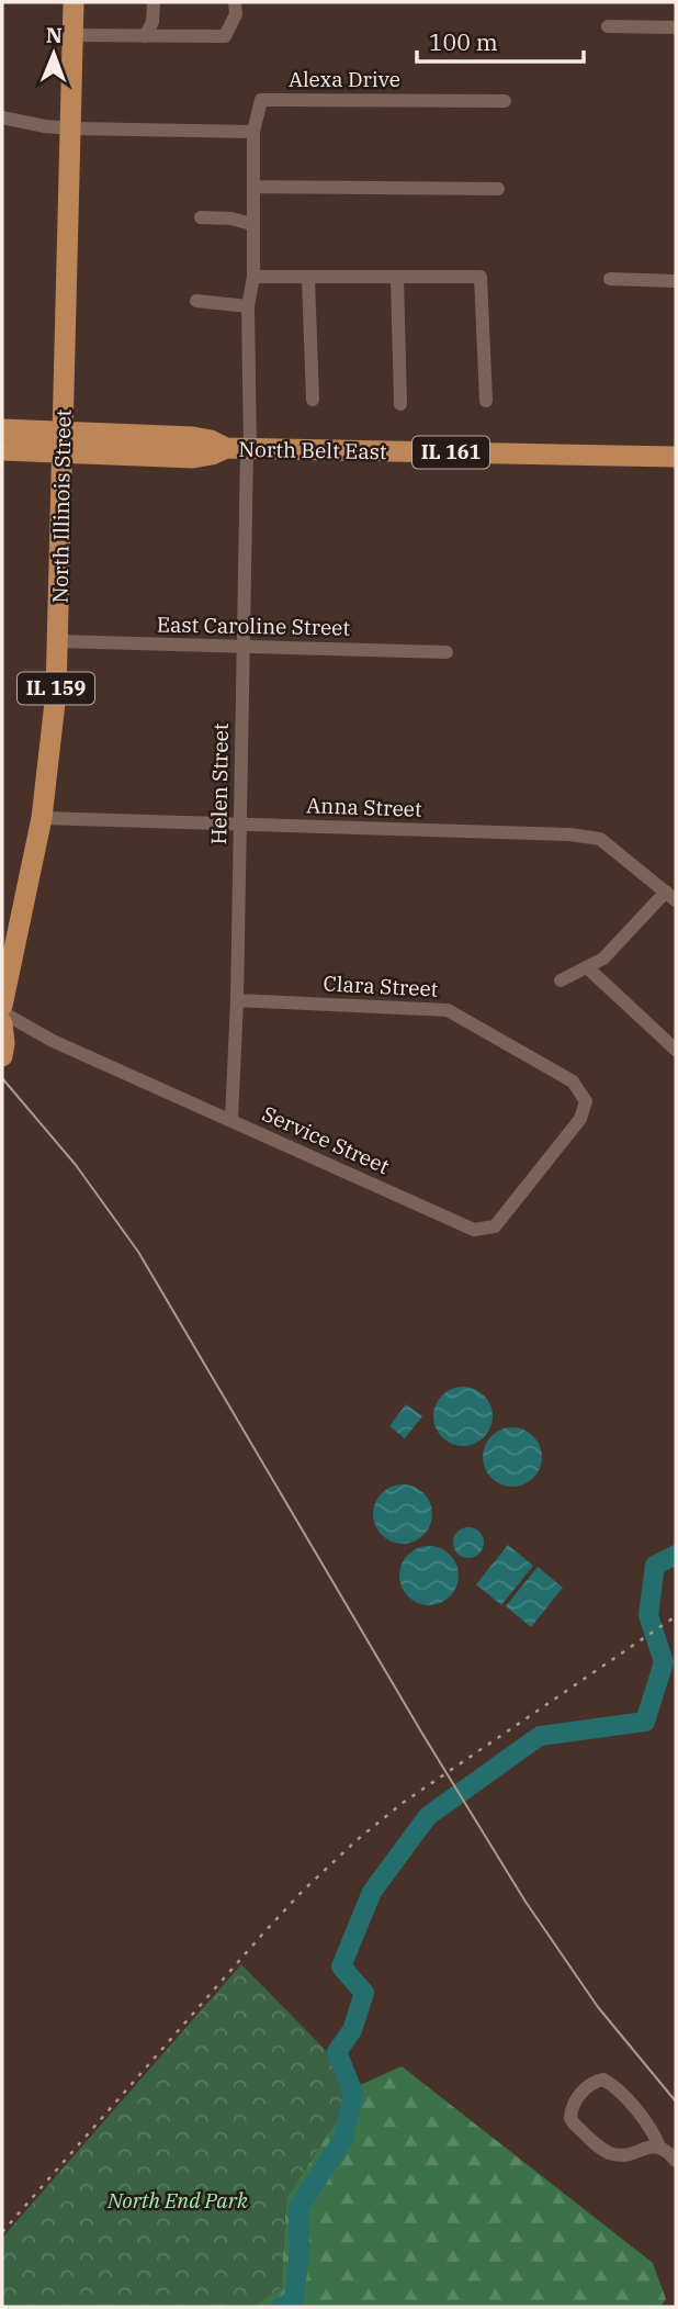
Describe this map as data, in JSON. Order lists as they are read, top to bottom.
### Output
{
  "streets": {
    "main road": [
      "North Belt East",
      "IL 161",
      "North Illinois Street",
      "IL 159"
    ],
    "street": [
      "Alexa Drive",
      "East Caroline Street",
      "Helen Street",
      "Anna Street",
      "Clara Street",
      "Service Street"
    ]
  },
  "crossings": [
    ["Alexa Drive", "Helen Street"],
    ["North Belt East", "IL 161"],
    ["North Belt East", "North Illinois Street"],
    ["North Belt East", "Helen Street"],
    ["IL 161", "North Illinois Street"],
    ["North Illinois Street", "East Caroline Street"],
    ["North Illinois Street", "Anna Street"],
    ["North Illinois Street", "Service Street"],
    ["East Caroline Street", "Helen Street"],
    ["Helen Street", "Anna Street"],
    ["Helen Street", "Clara Street"],
    ["Helen Street", "Service Street"],
    ["Clara Street", "Service Street"]
  ],
  "parks": ["North End Park"],
  "scale_bar": "100 m",
  "north": "top"
}
